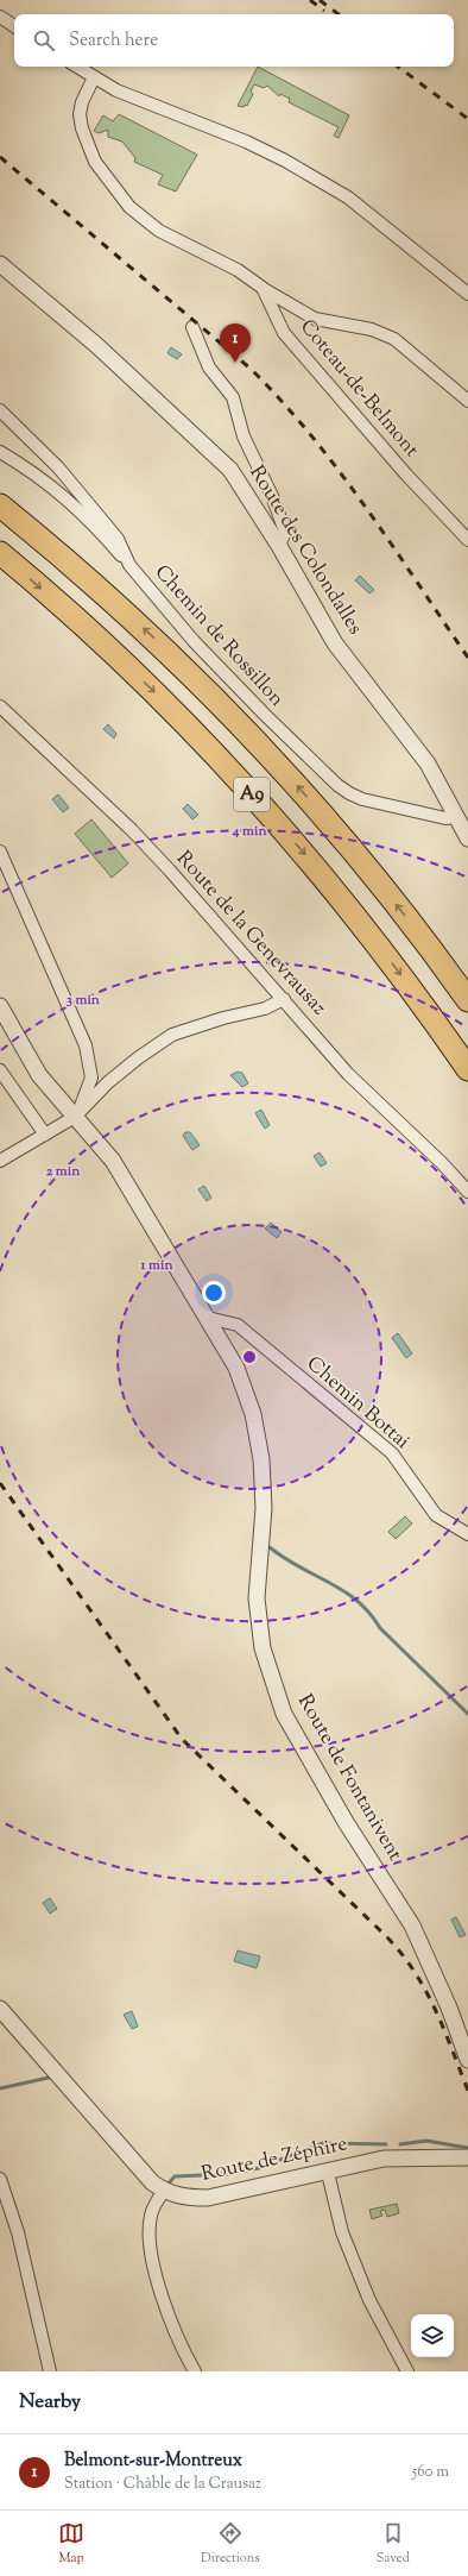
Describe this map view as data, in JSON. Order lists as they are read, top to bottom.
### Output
{
  "streets": {
    "highway": ["A9"],
    "street": [
      "Coteau-de-Belmont",
      "Route des Colondalles",
      "Chemin de Rossillon",
      "Route de la Genevrausaz",
      "Chemin Bottai",
      "Route de Fontanivent",
      "Route de Zéphire"
    ]
  },
  "crossings": [
    ["Route des Colondalles", "Chemin de Rossillon"],
    ["Chemin Bottai", "Route de Fontanivent"]
  ],
  "page": {
    "search": "Search here",
    "pins": "1",
    "heading": "Nearby",
    "list": [
      {
        "mark": "1",
        "name": "Belmont-sur-Montreux",
        "note": "Station · Châble de la Crausaz",
        "value": "560 m"
      }
    ],
    "nav": ["Map", "Directions", "Saved"]
  },
  "rings": [
    "4 min",
    "3 min",
    "2 min",
    "1 min"
  ]
}
